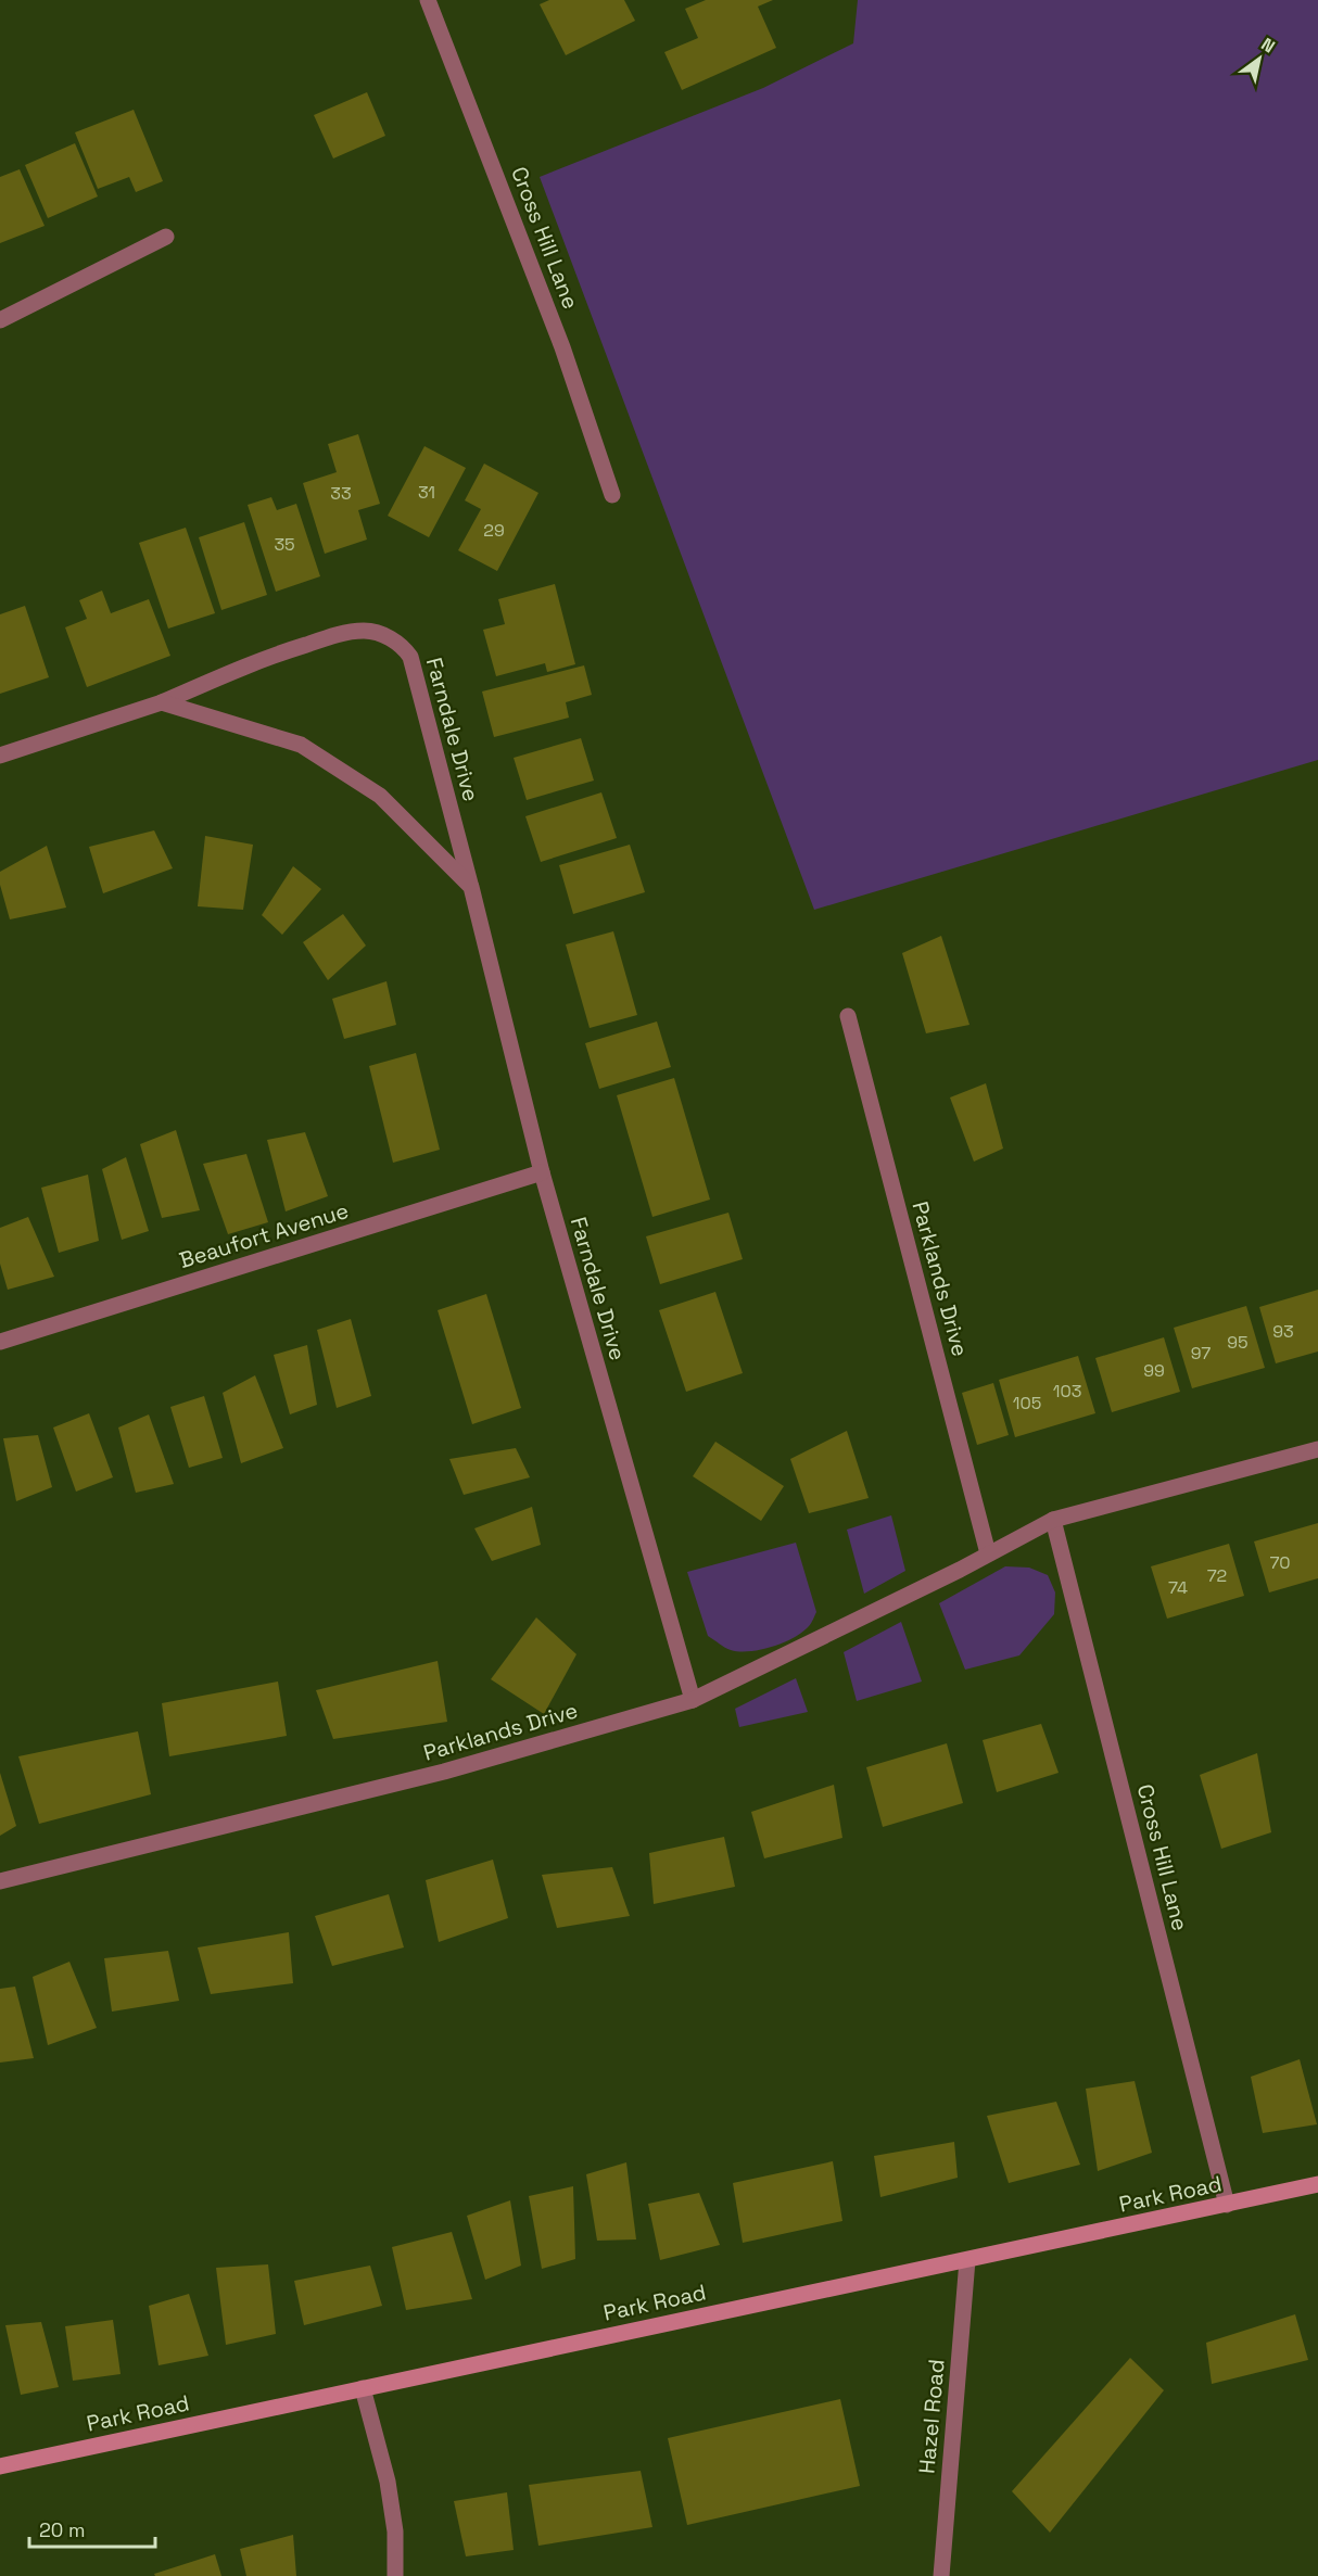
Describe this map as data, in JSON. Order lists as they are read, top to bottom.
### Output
{
  "streets": {
    "street": [
      "Cross Hill Lane",
      "Farndale Drive",
      "Beaufort Avenue",
      "Parklands Drive",
      "Park Road",
      "Hazel Road"
    ]
  },
  "crossings": [
    ["Cross Hill Lane", "Parklands Drive"],
    ["Cross Hill Lane", "Park Road"],
    ["Farndale Drive", "Beaufort Avenue"],
    ["Farndale Drive", "Parklands Drive"],
    ["Park Road", "Hazel Road"]
  ],
  "house_numbers": [
    "31",
    "33",
    "29",
    "35",
    "93",
    "95",
    "97",
    "99",
    "103",
    "105",
    "70",
    "72",
    "74"
  ],
  "scale_bar": "20 m",
  "north": "top right"
}
